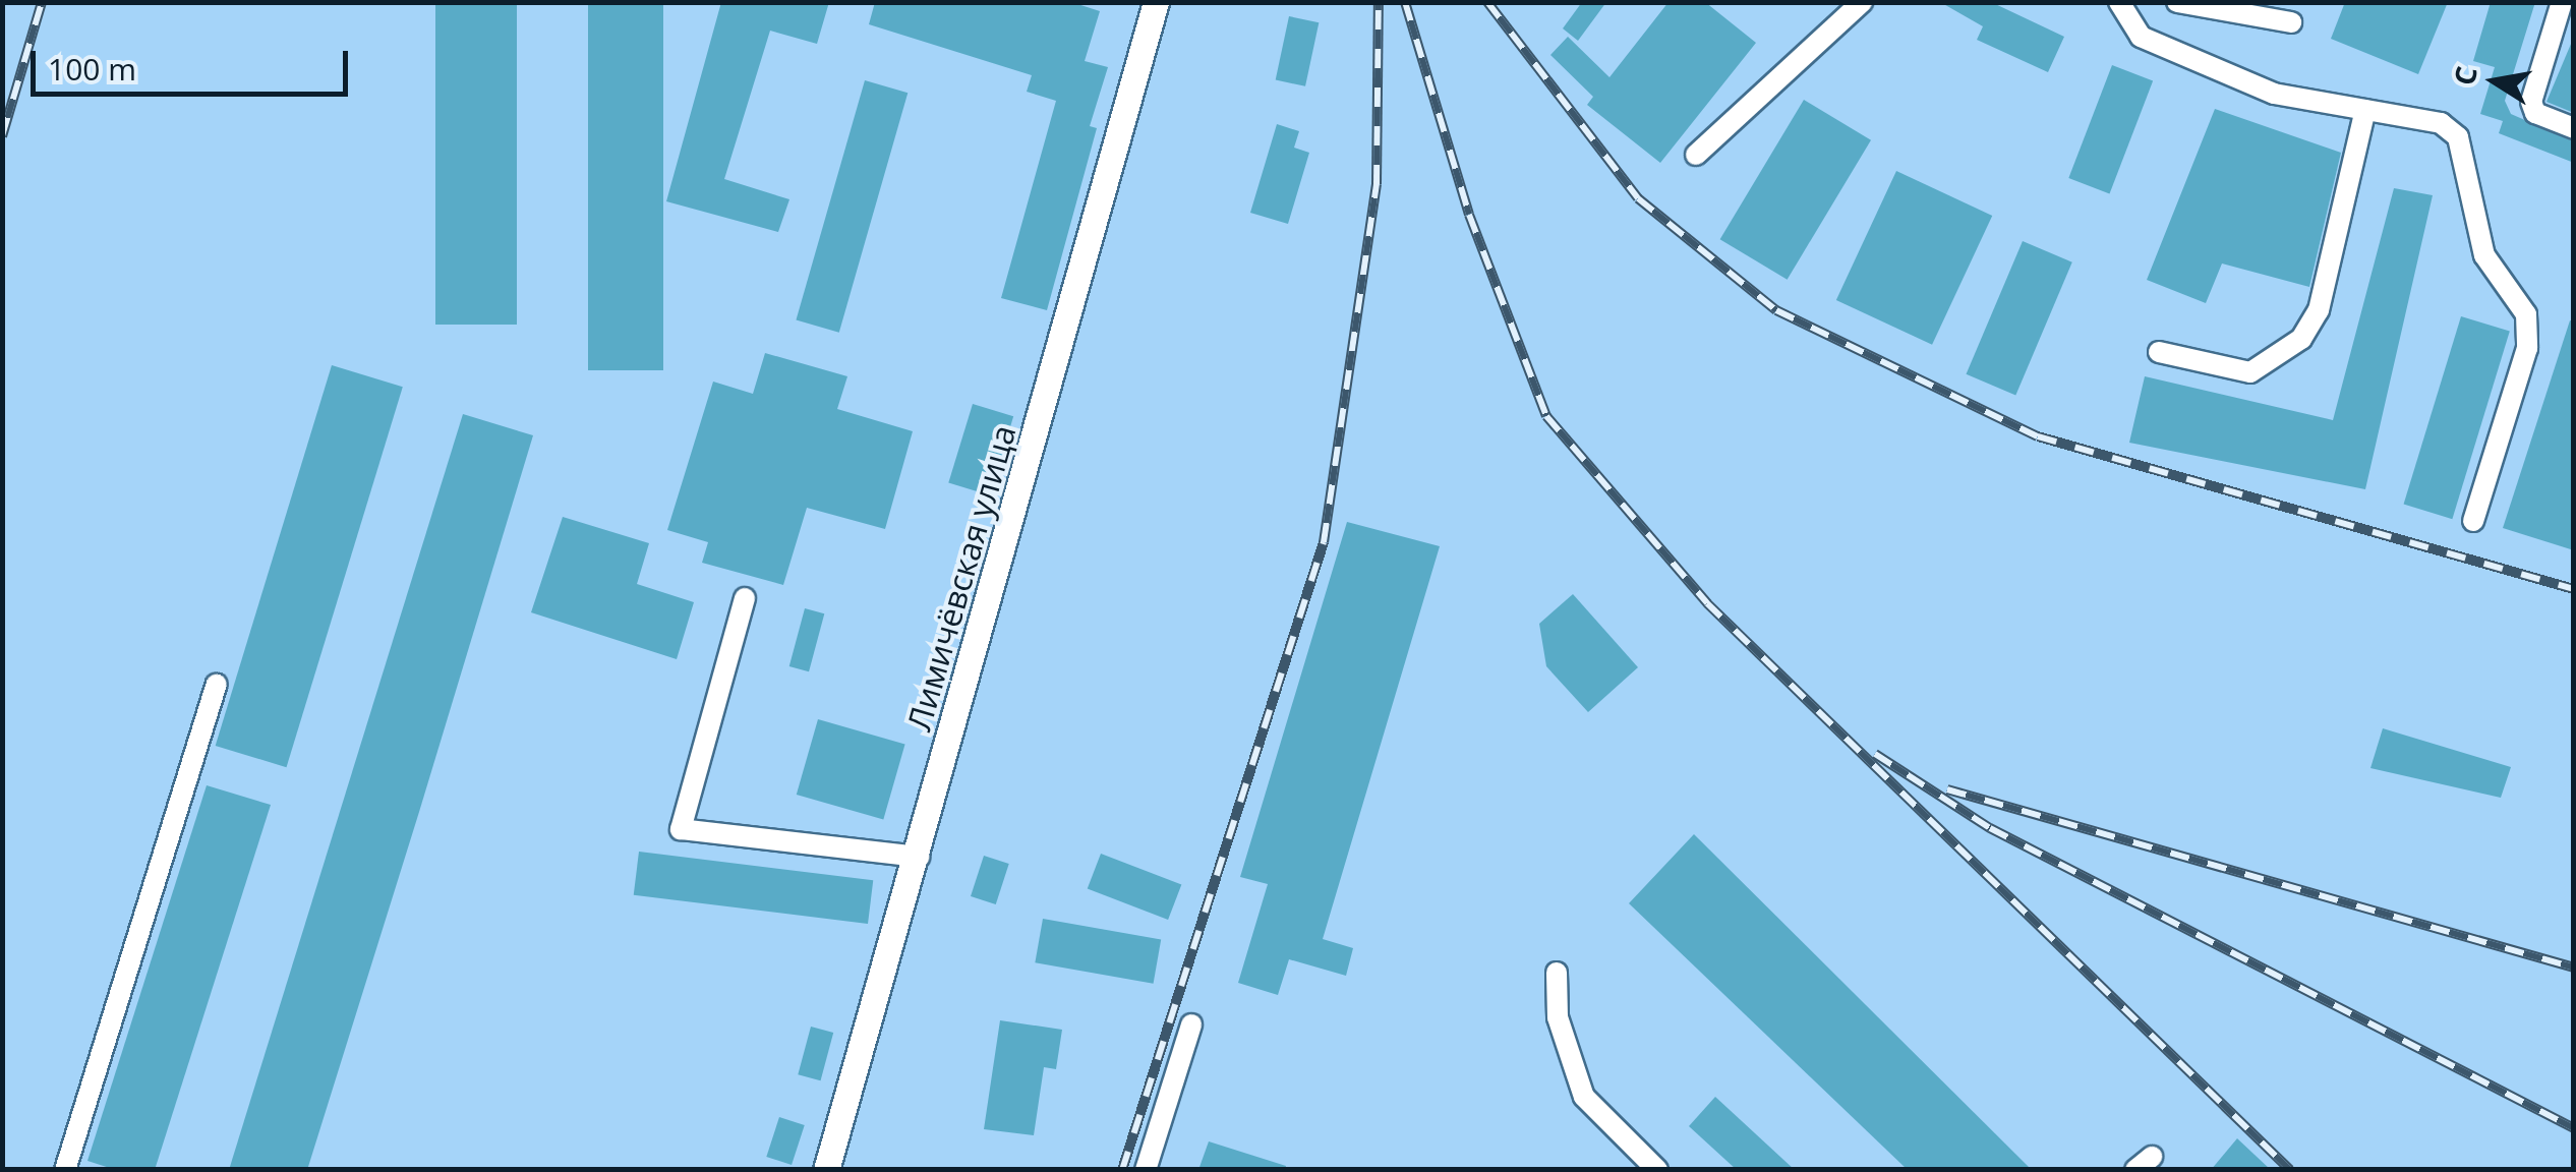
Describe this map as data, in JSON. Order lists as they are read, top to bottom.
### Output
{
  "streets": {
    "main road": ["Лимичёвская улица"]
  },
  "scale_bar": "100 m",
  "north": "left"
}
